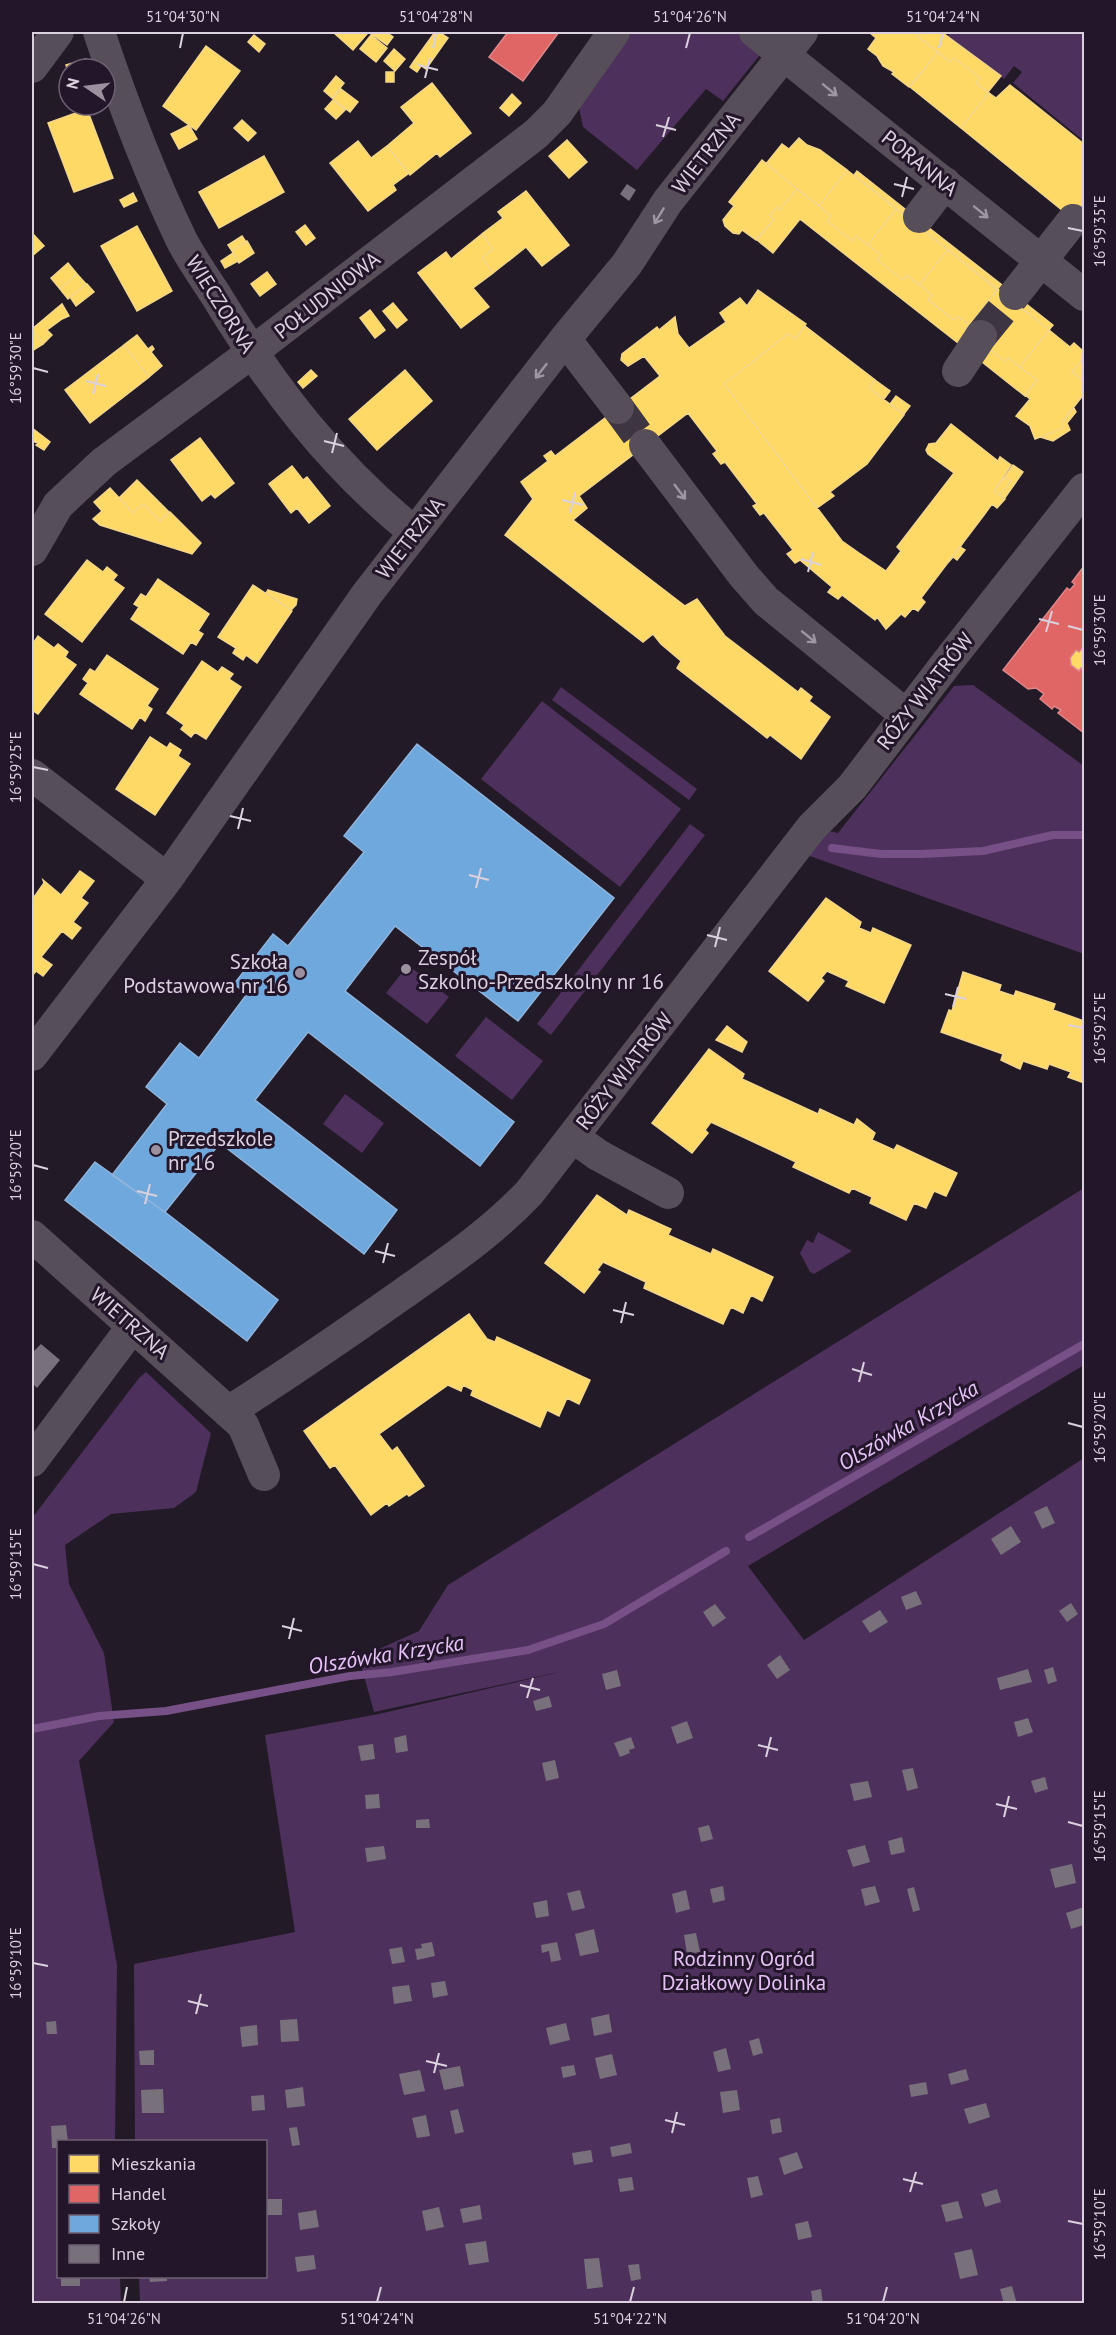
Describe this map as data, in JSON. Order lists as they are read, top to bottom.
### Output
{
  "streets": {
    "street": [
      "WIETRZNA",
      "PORANNA",
      "POŁUDNIOWA",
      "WIECZORNA",
      "RÓŻY WIATRÓW"
    ]
  },
  "crossings": [
    ["WIETRZNA", "PORANNA"],
    ["WIETRZNA", "WIECZORNA"],
    ["WIETRZNA", "RÓŻY WIATRÓW"],
    ["POŁUDNIOWA", "WIECZORNA"]
  ],
  "one_way": ["WIETRZNA", "PORANNA"],
  "water": ["Olszówka Krzycka"],
  "parks": ["Rodzinny Ogród Działkowy Dolinka"],
  "places": ["Zespół Szkolno-Przedszkolny nr 16", "Szkoła Podstawowa nr 16", "Przedszkole nr 16"],
  "legend": [
    "Mieszkania",
    "Handel",
    "Szkoły",
    "Inne"
  ],
  "north": "left",
  "coordinates": [
    "51°04'30\"N",
    "51°04'28\"N",
    "51°04'26\"N",
    "51°04'24\"N",
    "16°59'35\"E",
    "16°59'30\"E",
    "16°59'25\"E",
    "16°59'20\"E",
    "16°59'15\"E",
    "16°59'10\"E",
    "51°04'22\"N",
    "51°04'20\"N"
  ]
}
